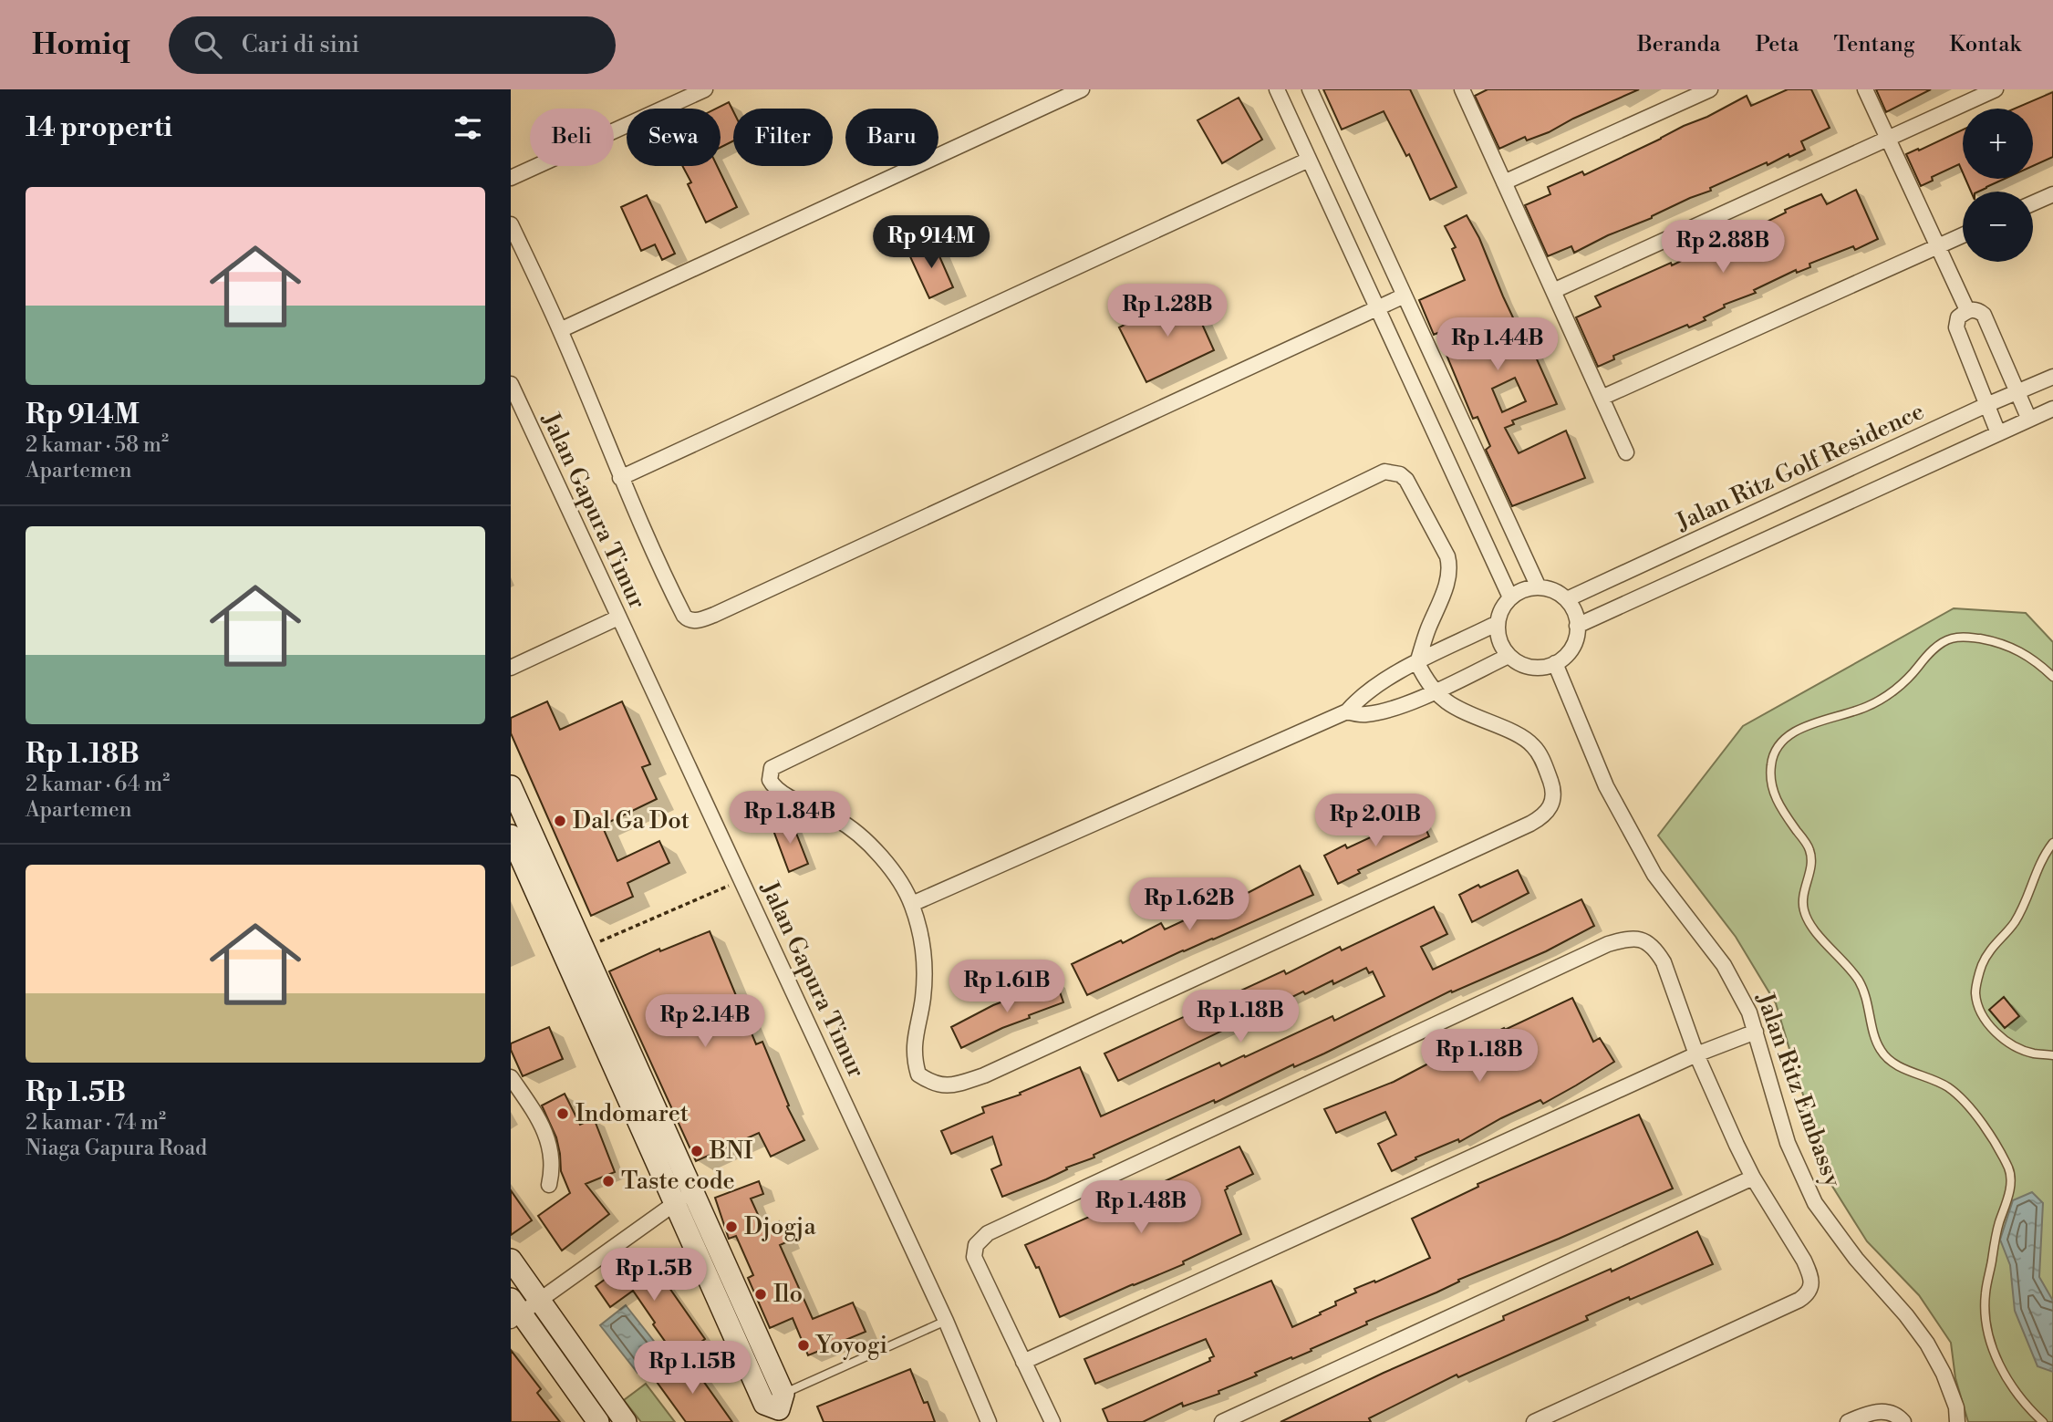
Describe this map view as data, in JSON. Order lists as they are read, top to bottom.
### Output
{
  "streets": {
    "street": ["Jalan Ritz Golf Residence", "Jalan Gapura Timur", "Jalan Ritz Embassy"]
  },
  "crossings": [
    ["Jalan Ritz Golf Residence", "Jalan Ritz Embassy"]
  ],
  "places": [
    "Dal Ga Dot",
    "Indomaret",
    "BNI",
    "Taste code",
    "Djogja",
    "Ilo",
    "Yoyogi"
  ],
  "page": {
    "header": "Homiq",
    "search": "Cari di sini",
    "nav": [
      "Beranda",
      "Peta",
      "Tentang",
      "Kontak"
    ],
    "heading": "14 properti",
    "map_buttons": ["+", "−"],
    "chip": [
      "Beli",
      "Sewa",
      "Filter",
      "Baru"
    ],
    "list": [
      {
        "name": "Rp 914M",
        "note": "2 kamar · 58 m² · Apartemen"
      },
      {
        "name": "Rp 1.18B",
        "note": "2 kamar · 64 m² · Apartemen"
      },
      {
        "name": "Rp 1.5B",
        "note": "2 kamar · 74 m² · Niaga Gapura Road"
      }
    ],
    "price": [
      "Rp 914M",
      "Rp 2.88B",
      "Rp 1.28B",
      "Rp 1.44B",
      "Rp 1.84B",
      "Rp 2.01B",
      "Rp 1.62B",
      "Rp 1.61B",
      "Rp 1.18B",
      "Rp 2.14B",
      "Rp 1.18B",
      "Rp 1.48B",
      "Rp 1.5B",
      "Rp 1.15B"
    ]
  }
}
